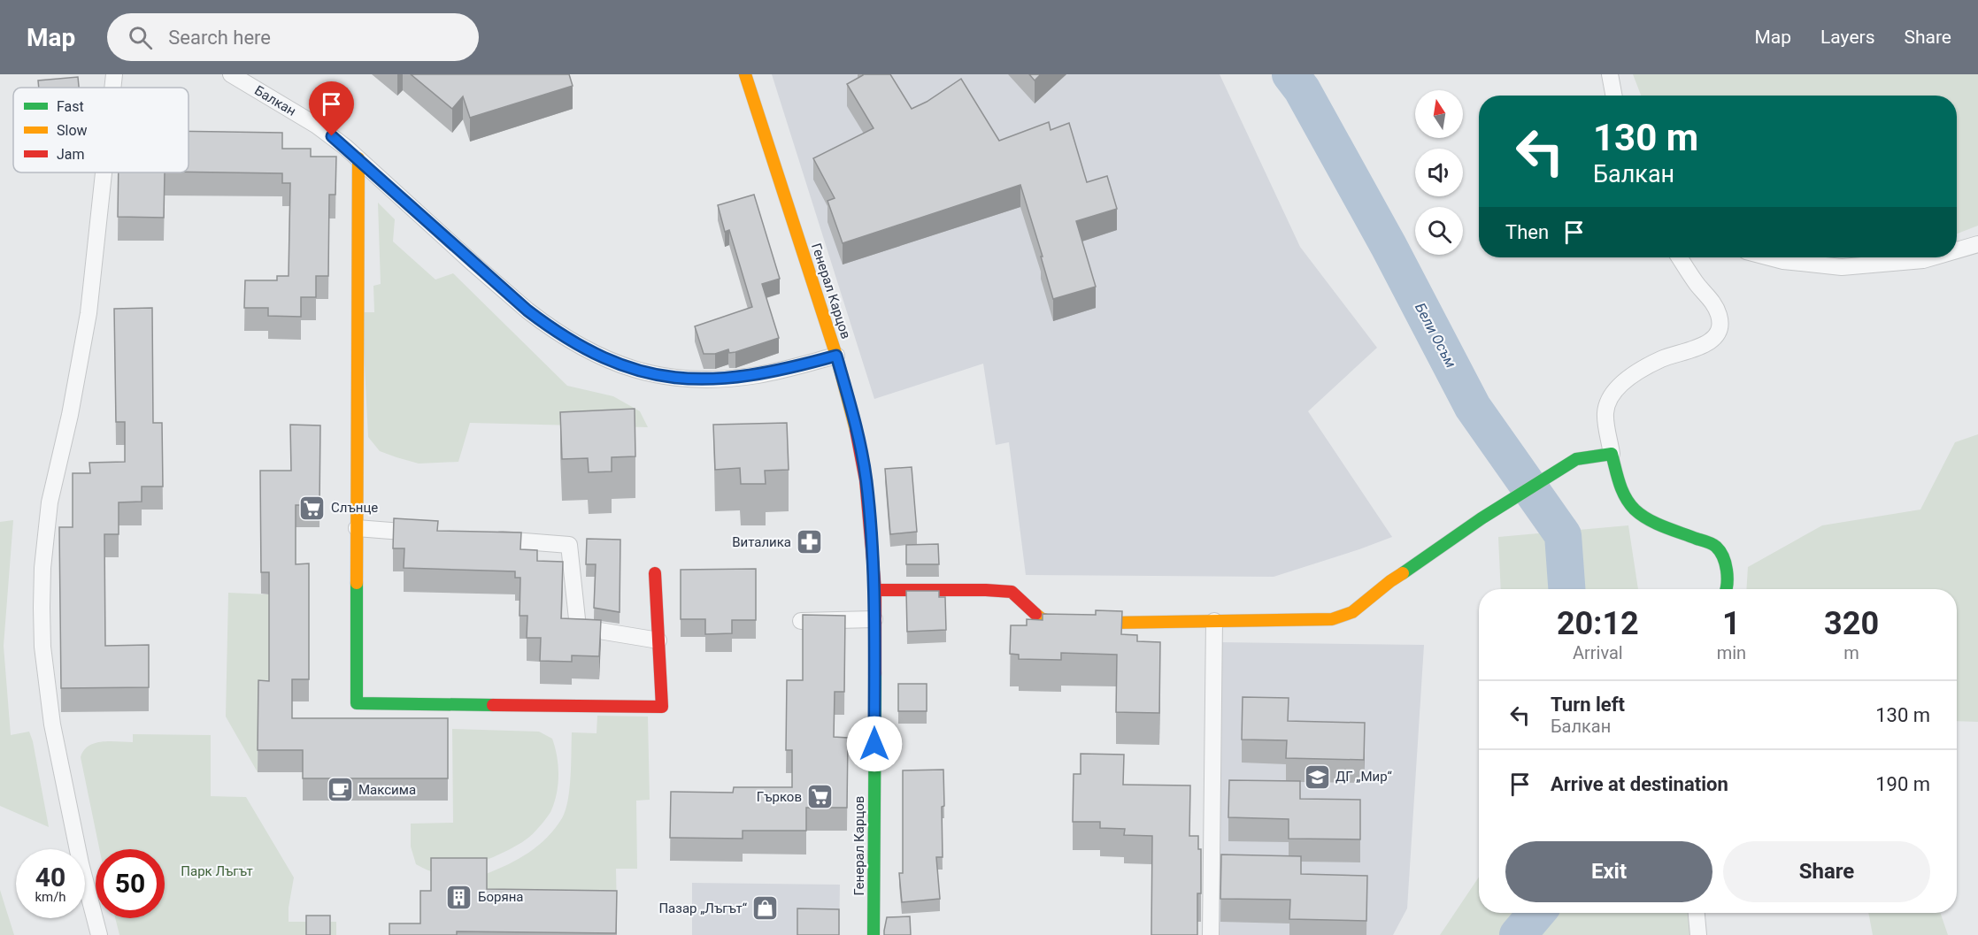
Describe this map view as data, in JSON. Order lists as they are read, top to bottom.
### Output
{
  "streets": {
    "street": ["Балкан", "Генерал Карцов"]
  },
  "crossings": [
    ["Балкан", "Генерал Карцов"]
  ],
  "water": ["Бели Осъм"],
  "parks": ["Парк Лъгът"],
  "places": {
    "supermarket": ["Слънце", "Гърков"],
    "pharmacy": ["Виталика"],
    "school or university": ["ДГ „Мир“"],
    "cafe": ["Максима"],
    "building": ["Боряна"],
    "shop": ["Пазар „Лъгът“"]
  },
  "legend": ["Fast", "Slow", "Jam"],
  "north": "top",
  "page": {
    "header": "Map",
    "search": "Search here",
    "nav": ["Map", "Layers", "Share"],
    "turn": ["130 m", "Балкан"],
    "then": "Then",
    "eta": [
      "20:12",
      "Arrival",
      "1",
      "min",
      "320",
      "m"
    ],
    "list": [
      {
        "name": "Turn left",
        "note": "Балкан",
        "value": "130 m"
      },
      {
        "name": "Arrive at destination",
        "value": "190 m"
      }
    ],
    "buttons": ["Exit", "Share"],
    "speed": "40 km/h",
    "limit": "50"
  }
}
